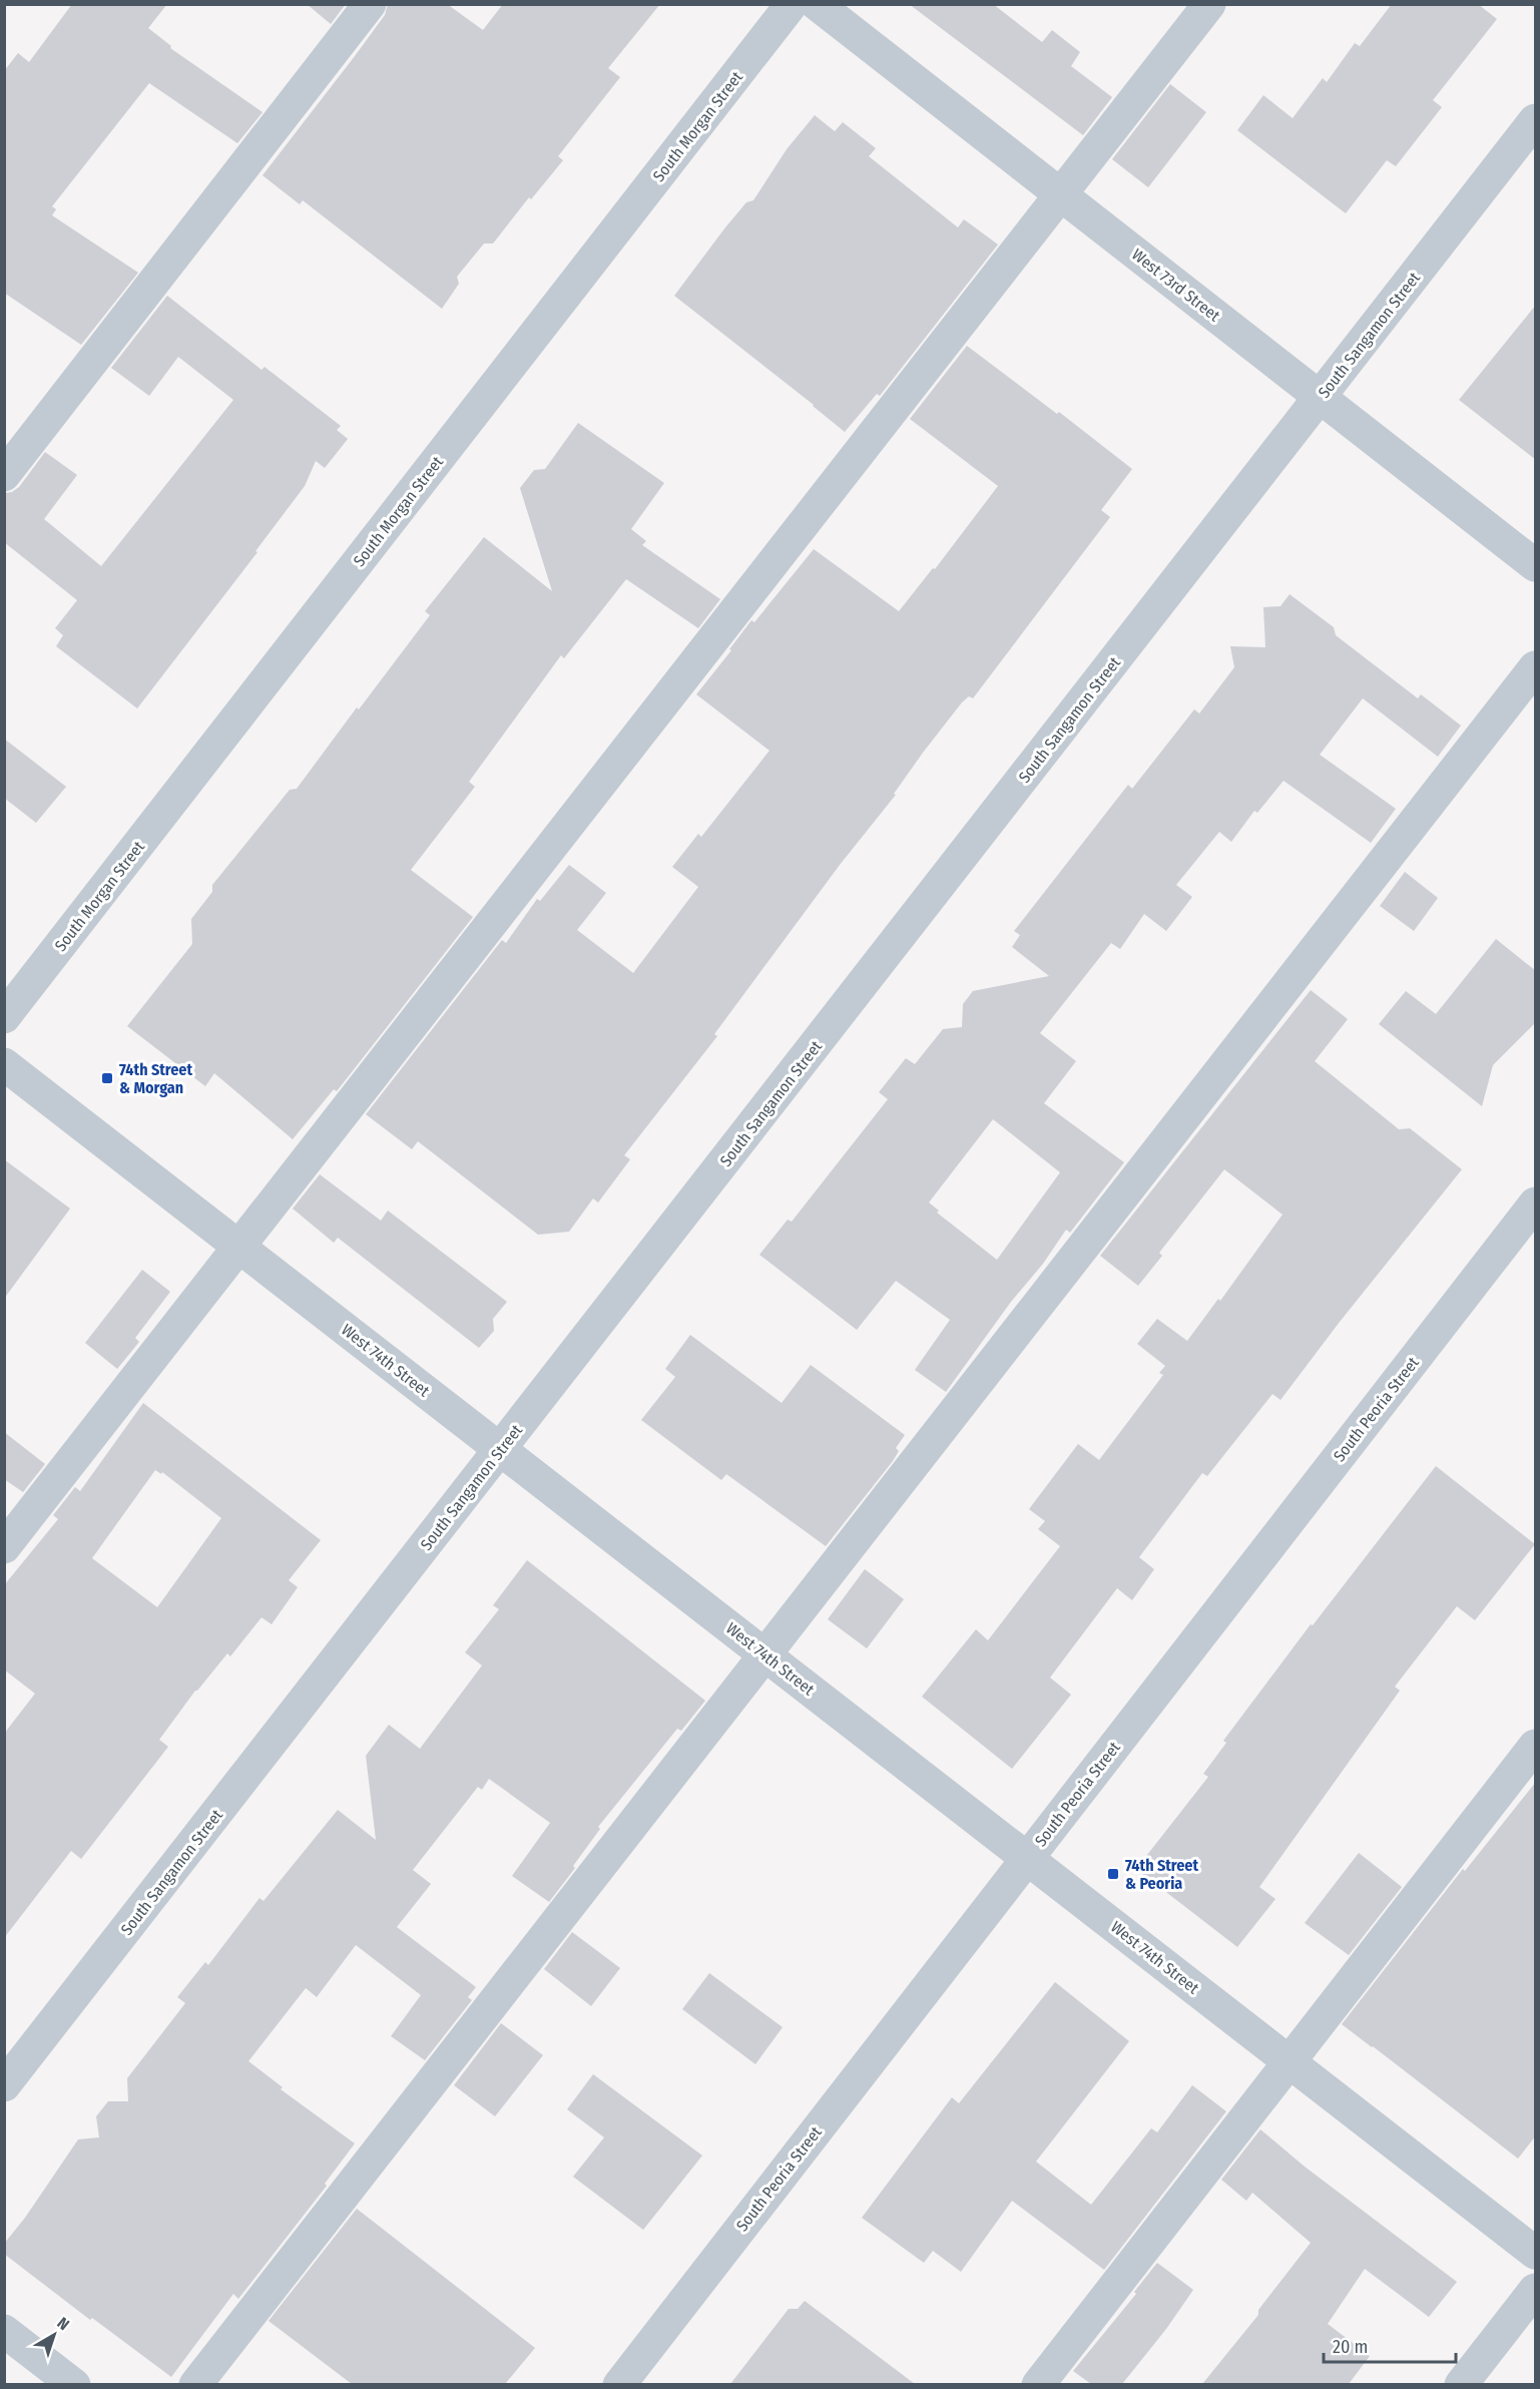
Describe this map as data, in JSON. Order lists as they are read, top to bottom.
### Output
{
  "streets": {
    "street": [
      "South Morgan Street",
      "West 73rd Street",
      "South Sangamon Street",
      "West 74th Street",
      "South Peoria Street"
    ]
  },
  "crossings": [
    ["West 73rd Street", "South Sangamon Street"],
    ["South Sangamon Street", "West 74th Street"],
    ["West 74th Street", "South Peoria Street"]
  ],
  "places": {
    "transit": ["74th Street & Morgan", "74th Street & Peoria"]
  },
  "scale_bar": "20 m",
  "north": "top right"
}
